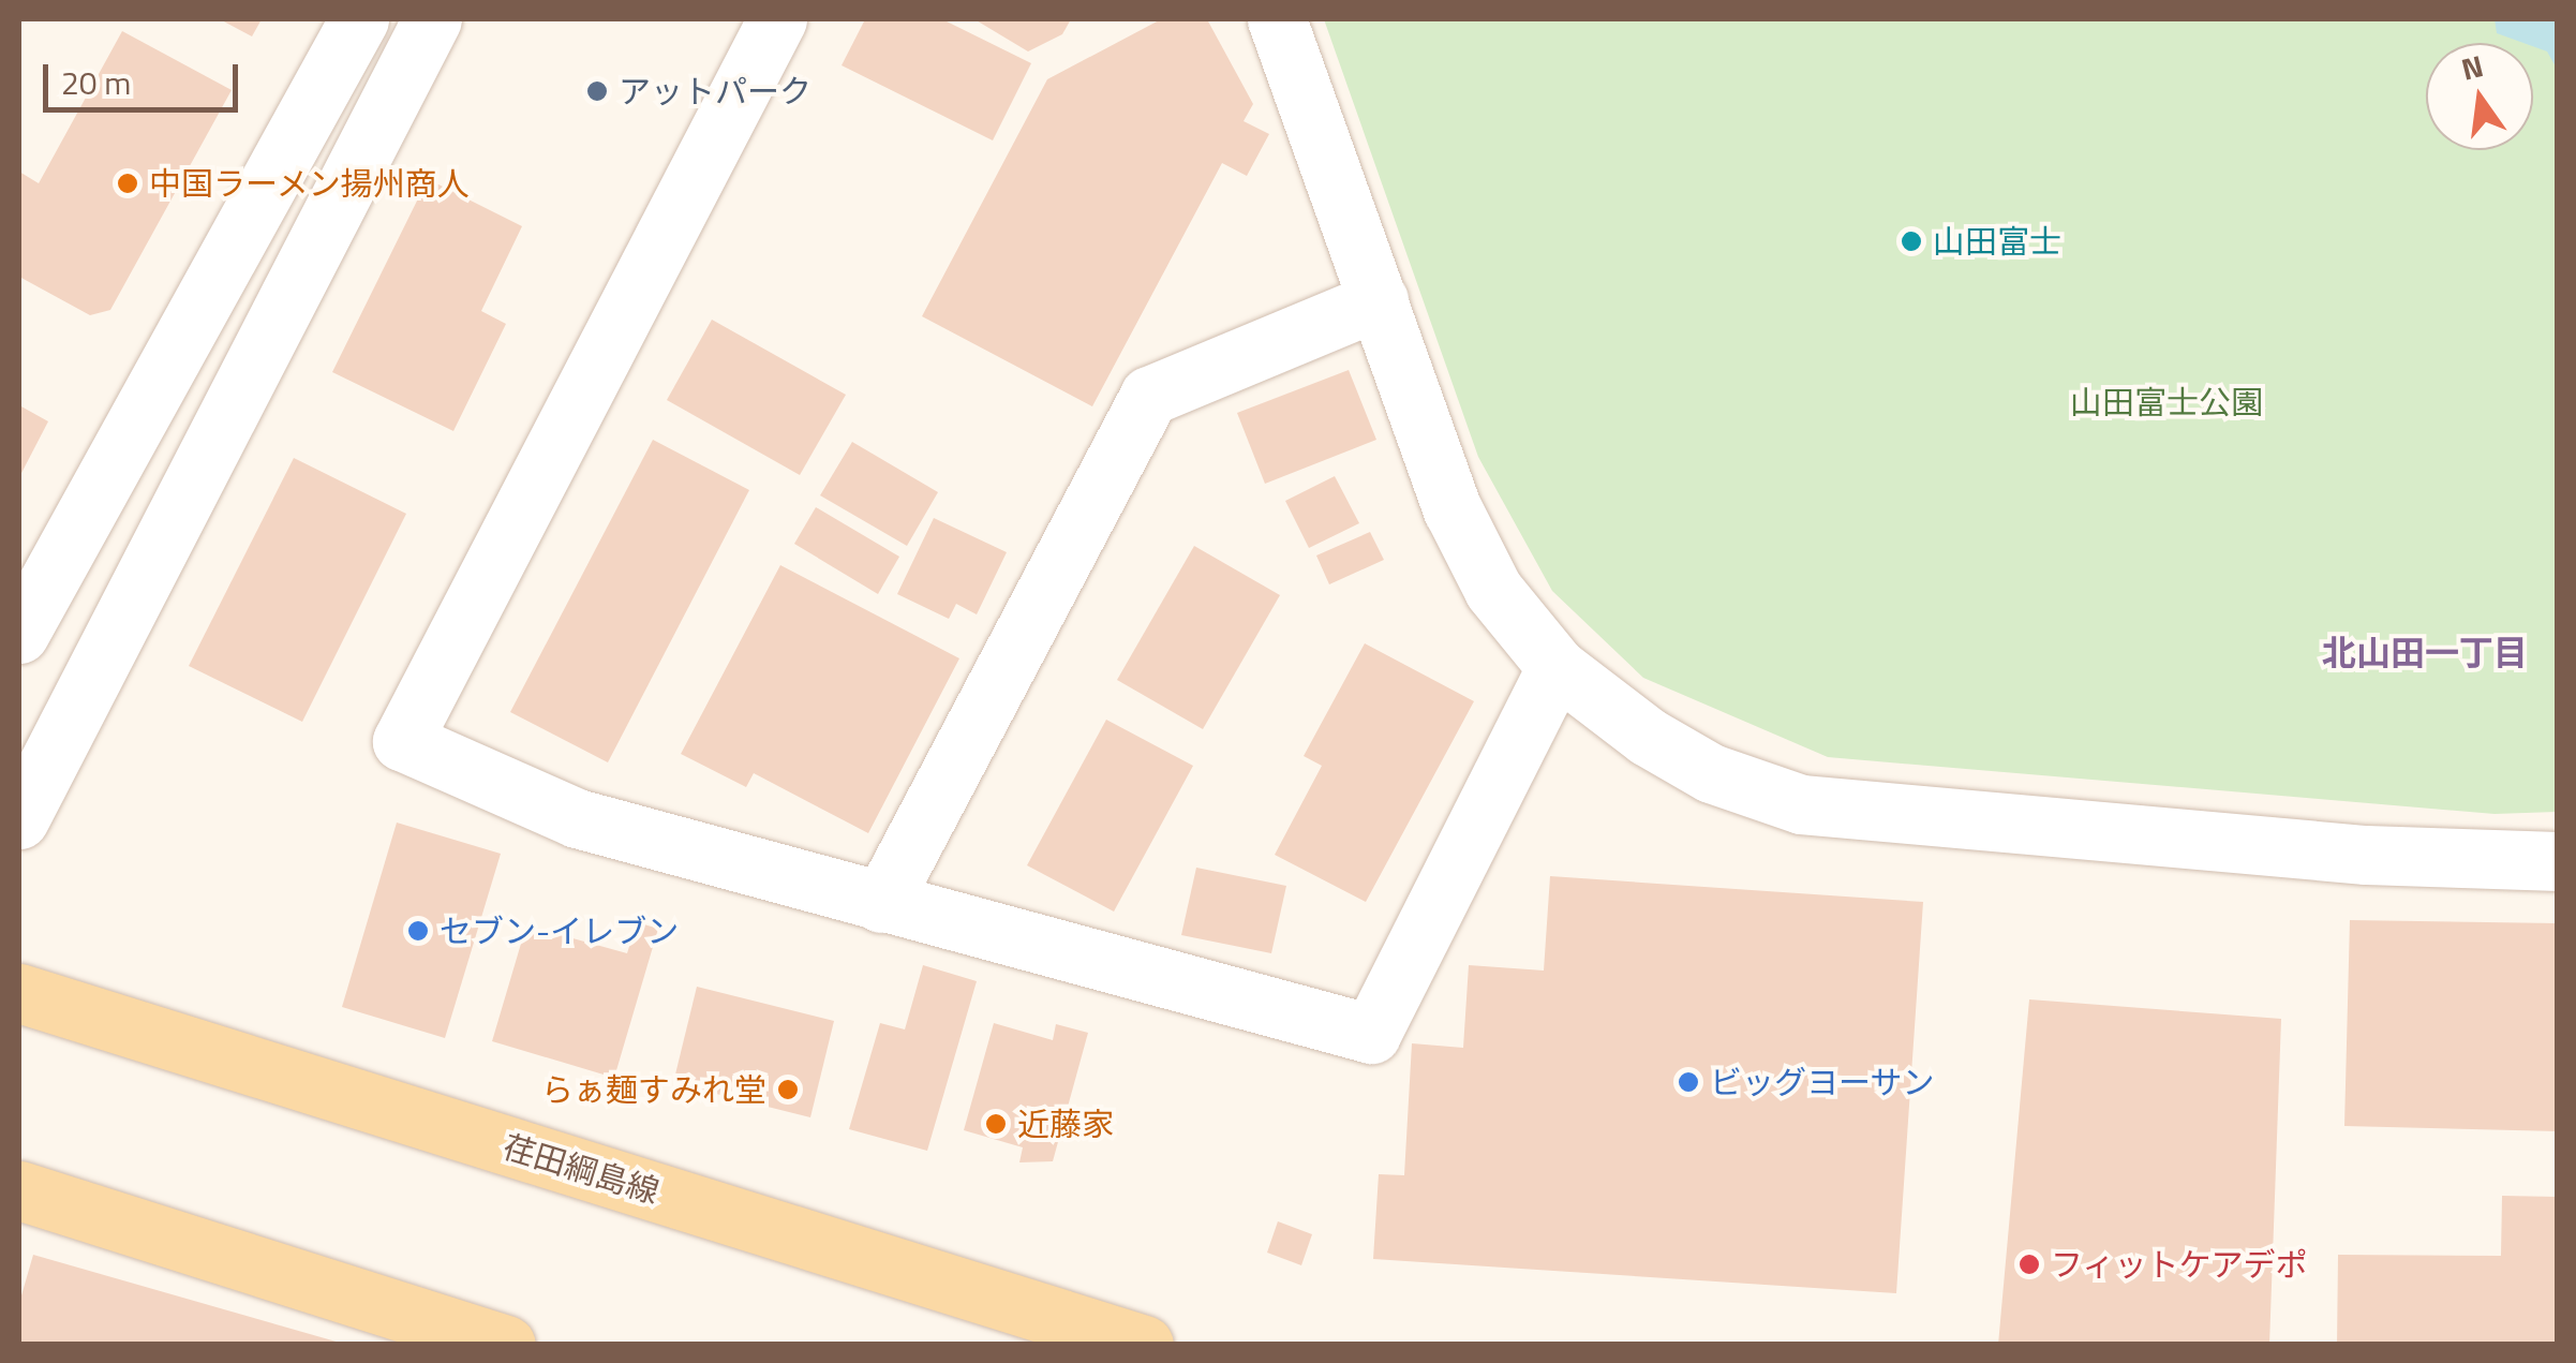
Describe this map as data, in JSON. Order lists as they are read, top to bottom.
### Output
{
  "streets": {
    "main road": ["荏田綱島線"]
  },
  "districts": ["北山田一丁目"],
  "parks": ["山田富士公園"],
  "places": [
    "アットパーク",
    "中国ラーメン揚州商人",
    "山田富士",
    "セブン-イレブン",
    "ビッグヨーサン",
    "らぁ麺すみれ堂",
    "近藤家",
    "フィットケアデポ"
  ],
  "scale_bar": "20 m",
  "north": "top"
}
